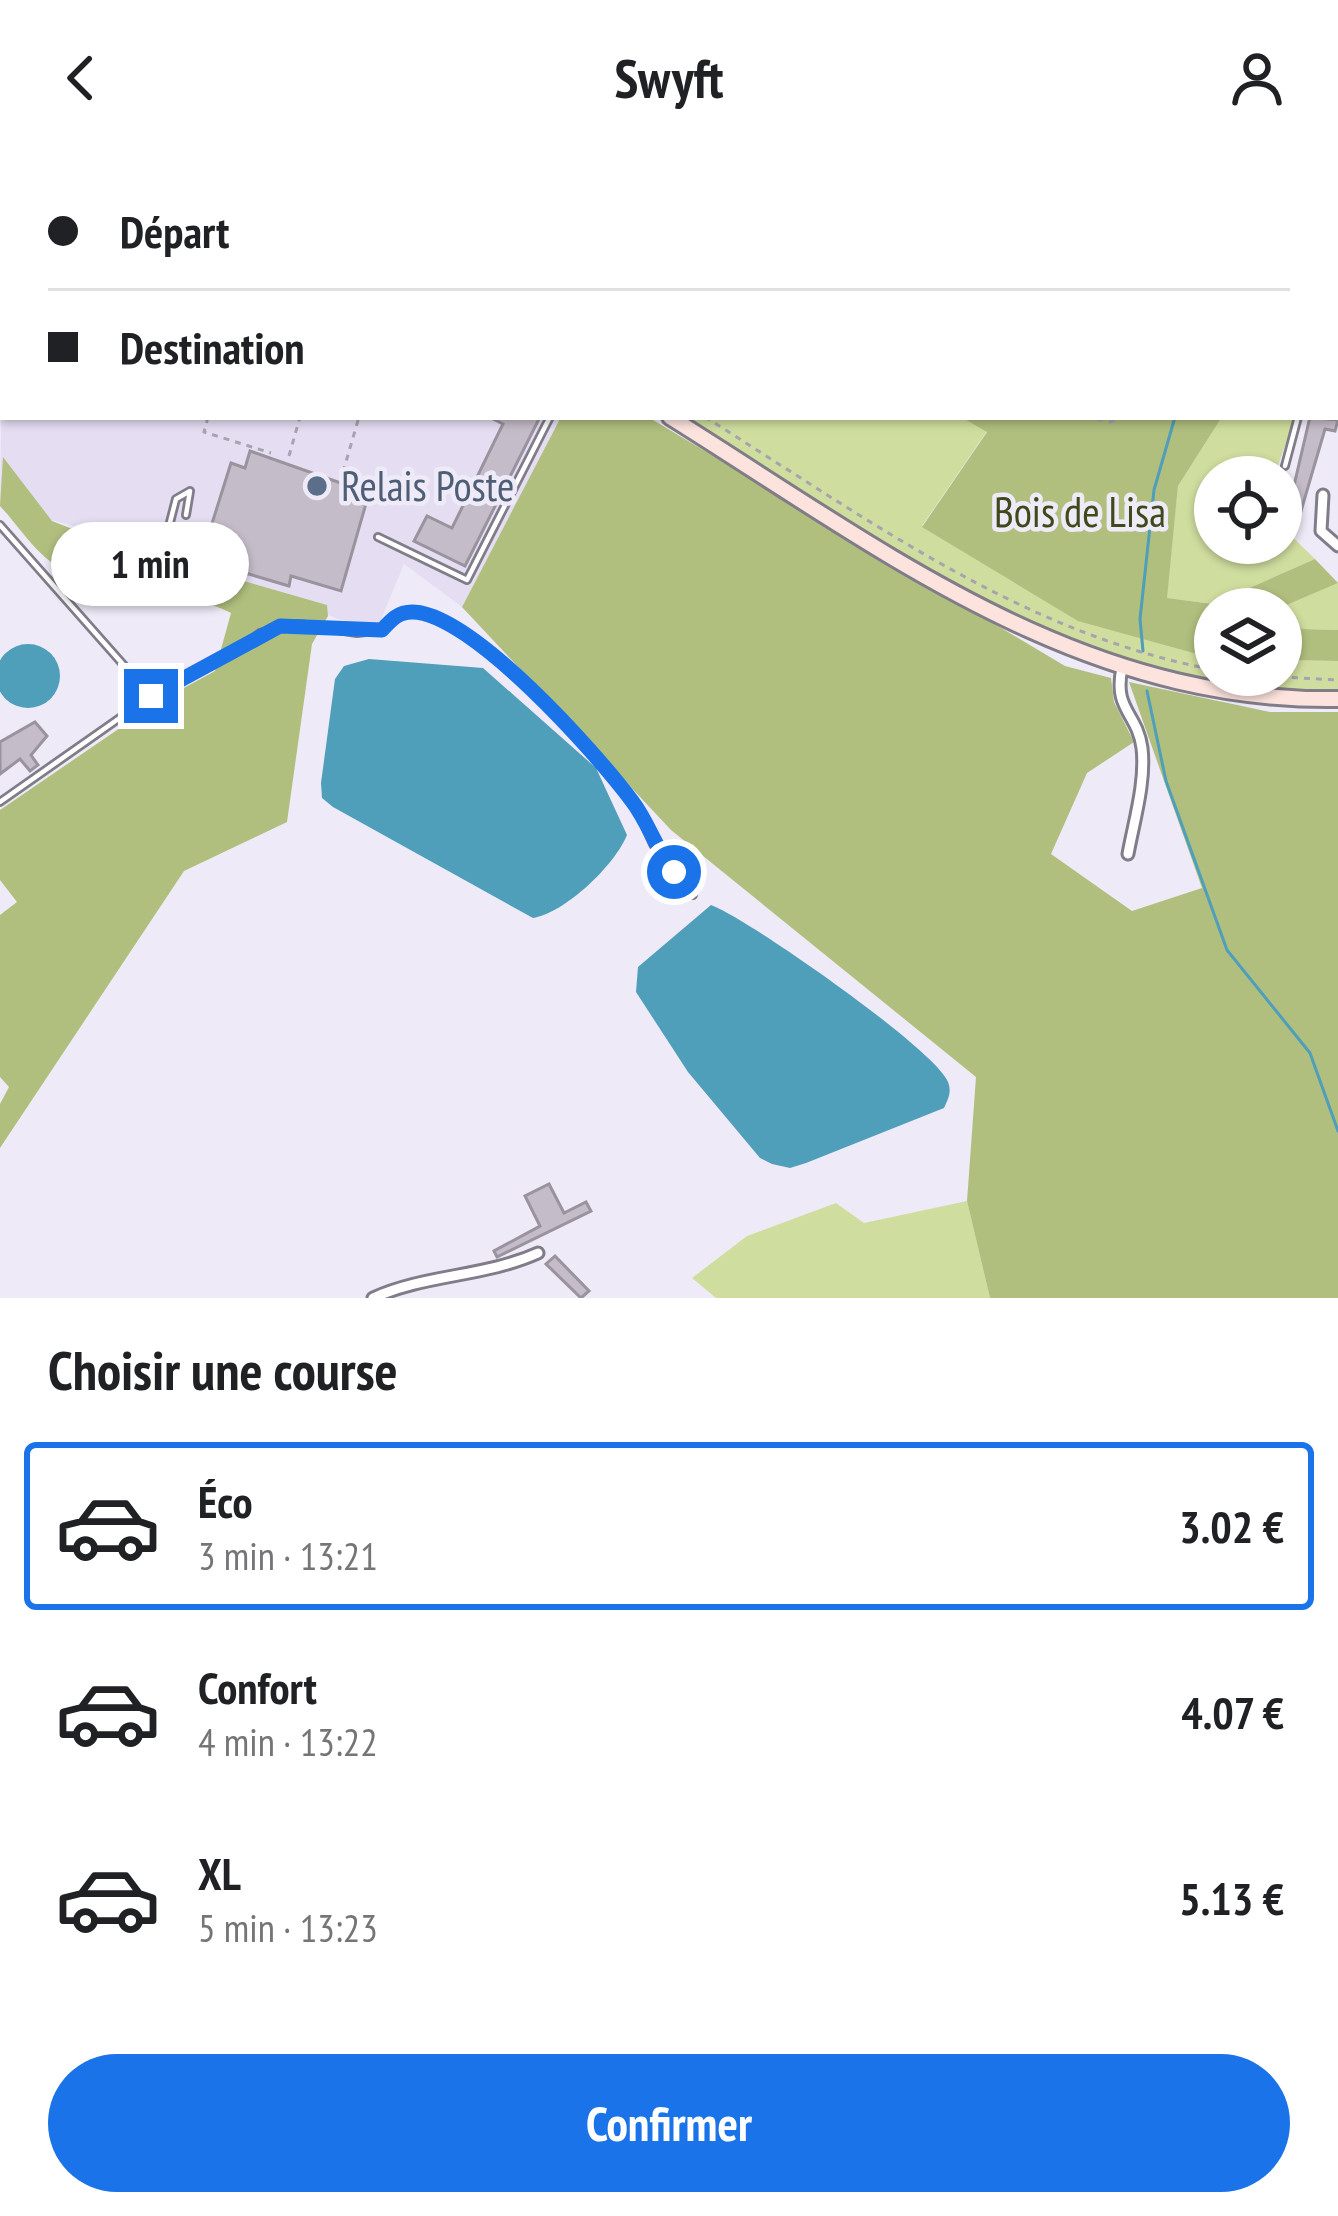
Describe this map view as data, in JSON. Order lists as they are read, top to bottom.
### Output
{
  "parks": ["Bois de Lisa"],
  "places": ["Relais Poste"],
  "page": {
    "header": "Swyft",
    "banner": ["Départ", "Destination"],
    "bubble": "1 min",
    "heading": "Choisir une course",
    "list": [
      {
        "name": "Éco",
        "note": "3 min · 13:21",
        "value": "3.02 €"
      },
      {
        "name": "Confort",
        "note": "4 min · 13:22",
        "value": "4.07 €"
      },
      {
        "name": "XL",
        "note": "5 min · 13:23",
        "value": "5.13 €"
      }
    ],
    "buttons": "Confirmer"
  }
}
